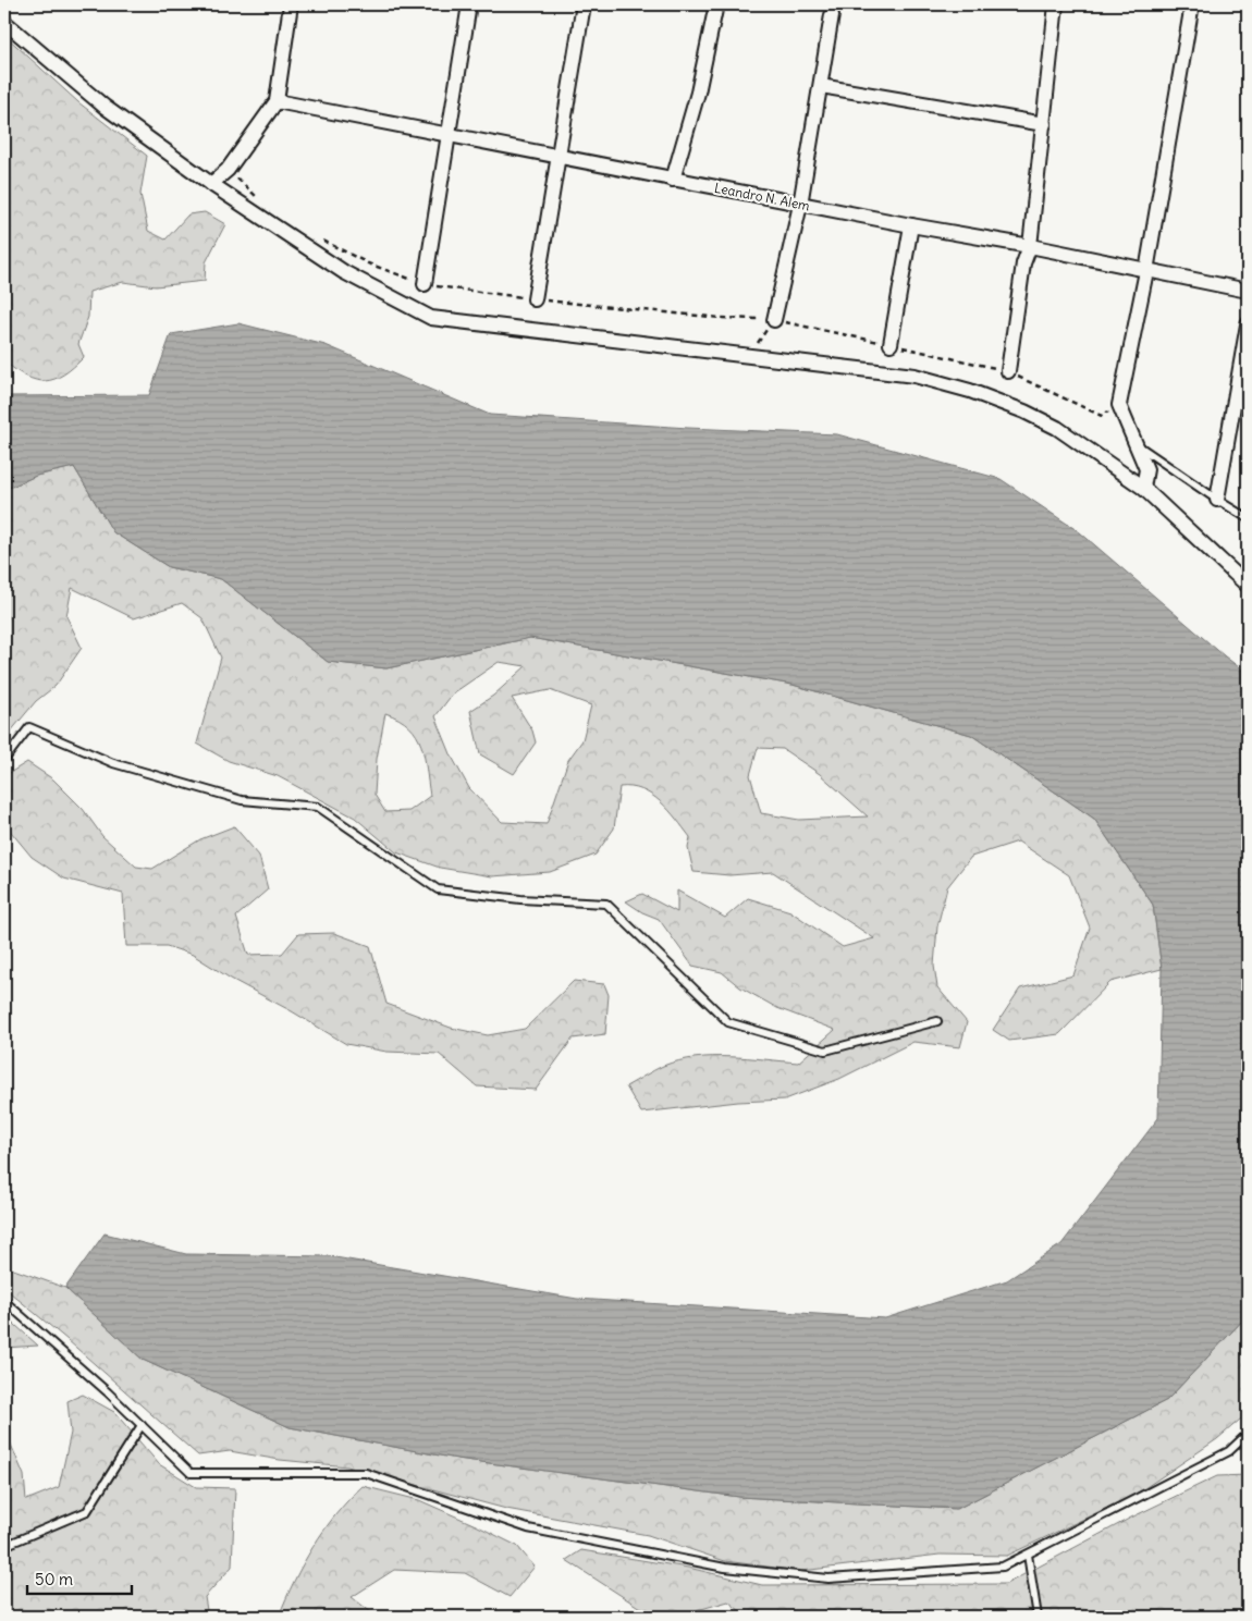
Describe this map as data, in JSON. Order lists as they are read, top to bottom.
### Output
{
  "streets": {
    "street": ["Leandro N. Alem"]
  },
  "scale_bar": "50 m"
}
